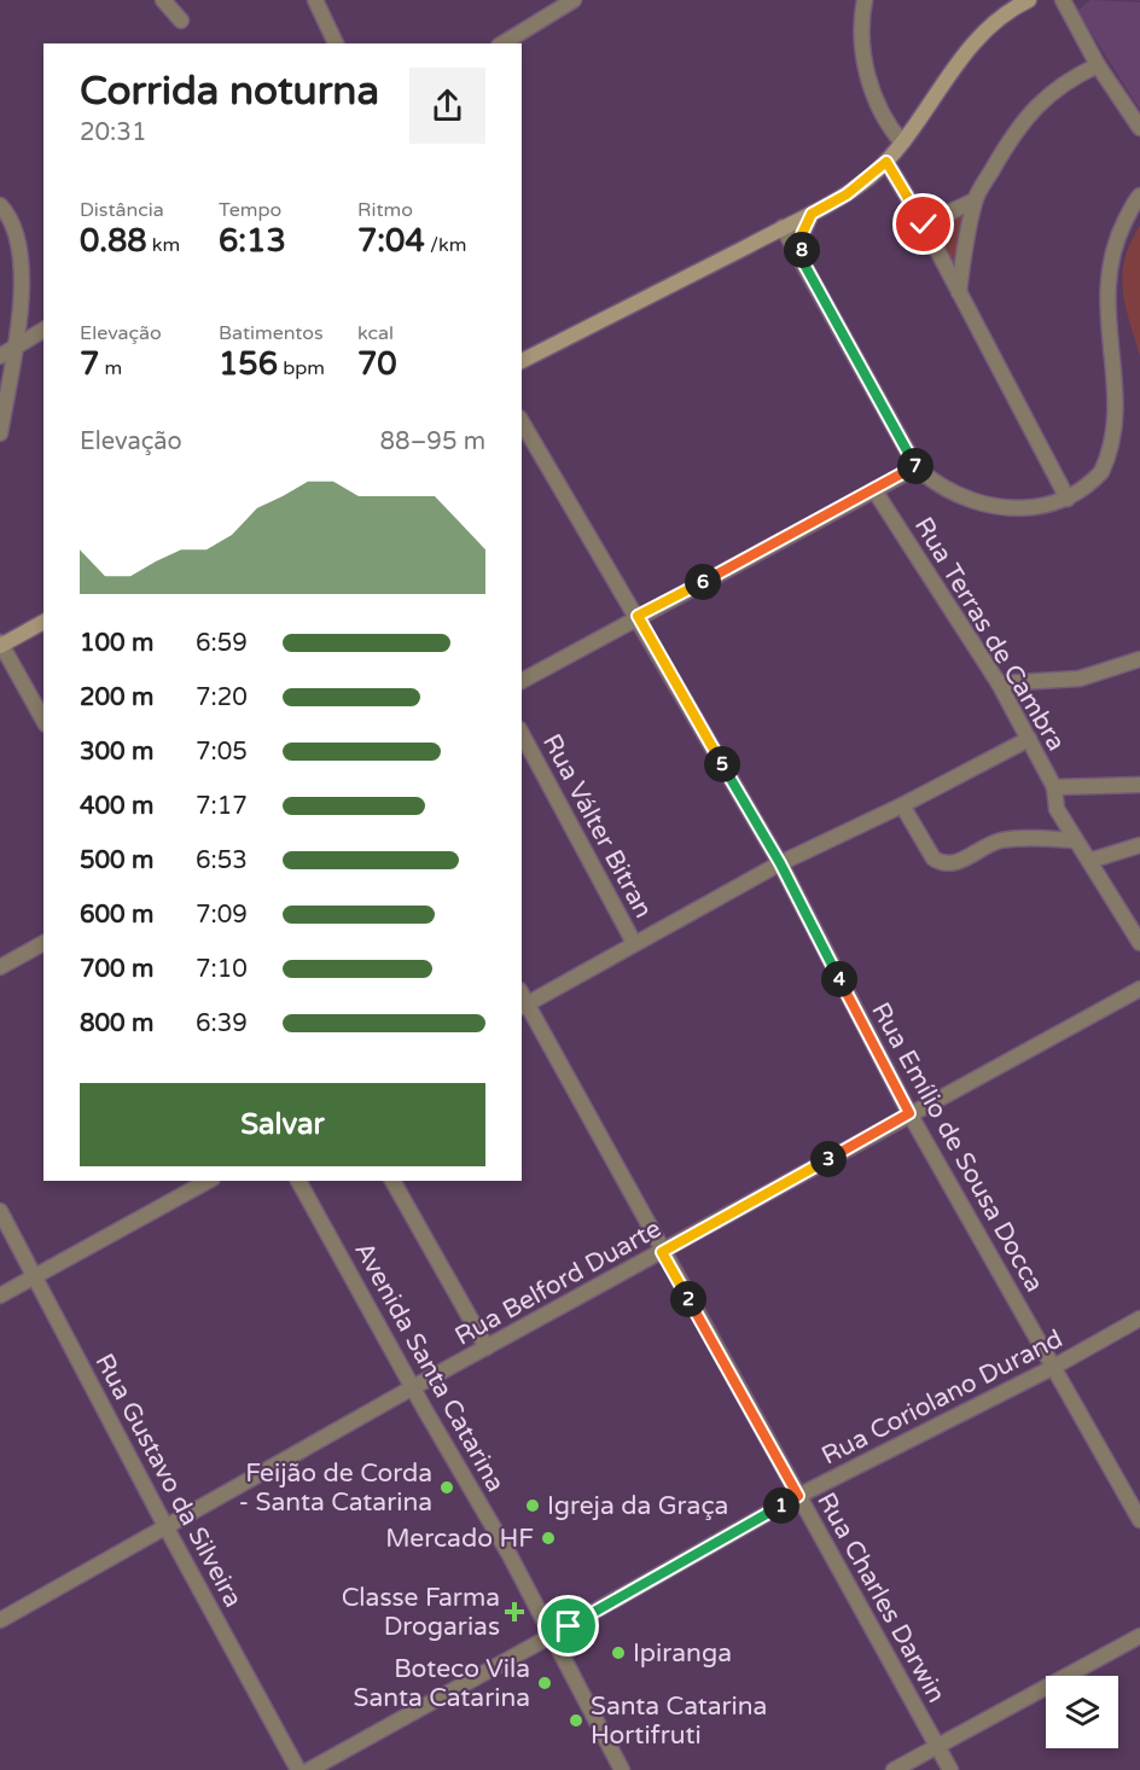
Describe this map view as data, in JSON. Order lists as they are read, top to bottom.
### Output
{
  "streets": {
    "street": [
      "Rua Terras de Cambra",
      "Rua Válter Bitran",
      "Rua Emílio de Sousa Docca",
      "Rua Belford Duarte",
      "Avenida Santa Catarina",
      "Rua Coriolano Durand",
      "Rua Gustavo da Silveira",
      "Rua Charles Darwin"
    ]
  },
  "crossings": [
    ["Rua Emílio de Sousa Docca", "Rua Belford Duarte"],
    ["Rua Emílio de Sousa Docca", "Rua Coriolano Durand"],
    ["Rua Belford Duarte", "Avenida Santa Catarina"],
    ["Rua Belford Duarte", "Rua Gustavo da Silveira"],
    ["Rua Belford Duarte", "Rua Charles Darwin"],
    ["Avenida Santa Catarina", "Rua Coriolano Durand"],
    ["Rua Coriolano Durand", "Rua Charles Darwin"]
  ],
  "places": {
    "other": [
      "Feijão de Corda - Santa Catarina",
      "Igreja da Graça",
      "Mercado HF",
      "Ipiranga",
      "Boteco Vila Santa Catarina",
      "Santa Catarina Hortifruti"
    ],
    "health": ["Classe Farma Drogarias"]
  },
  "page": {
    "heading": ["Corrida noturna", "20:31"],
    "stats": [
      ["Distância", "0.88 km"],
      ["Tempo", "6:13"],
      ["Ritmo", "7:04 /km"],
      ["Elevação", "7 m"],
      ["Batimentos", "156 bpm"],
      ["kcal", "70"]
    ],
    "pins": [
      "8",
      "7",
      "6",
      "5",
      "4",
      "3",
      "2",
      "1"
    ],
    "chart": ["Elevação", "88–95 m"],
    "list": [
      {
        "name": "100 m",
        "note": "6:59"
      },
      {
        "name": "200 m",
        "note": "7:20"
      },
      {
        "name": "300 m",
        "note": "7:05"
      },
      {
        "name": "400 m",
        "note": "7:17"
      },
      {
        "name": "500 m",
        "note": "6:53"
      },
      {
        "name": "600 m",
        "note": "7:09"
      },
      {
        "name": "700 m",
        "note": "7:10"
      },
      {
        "name": "800 m",
        "note": "6:39"
      }
    ],
    "buttons": "Salvar"
  }
}
